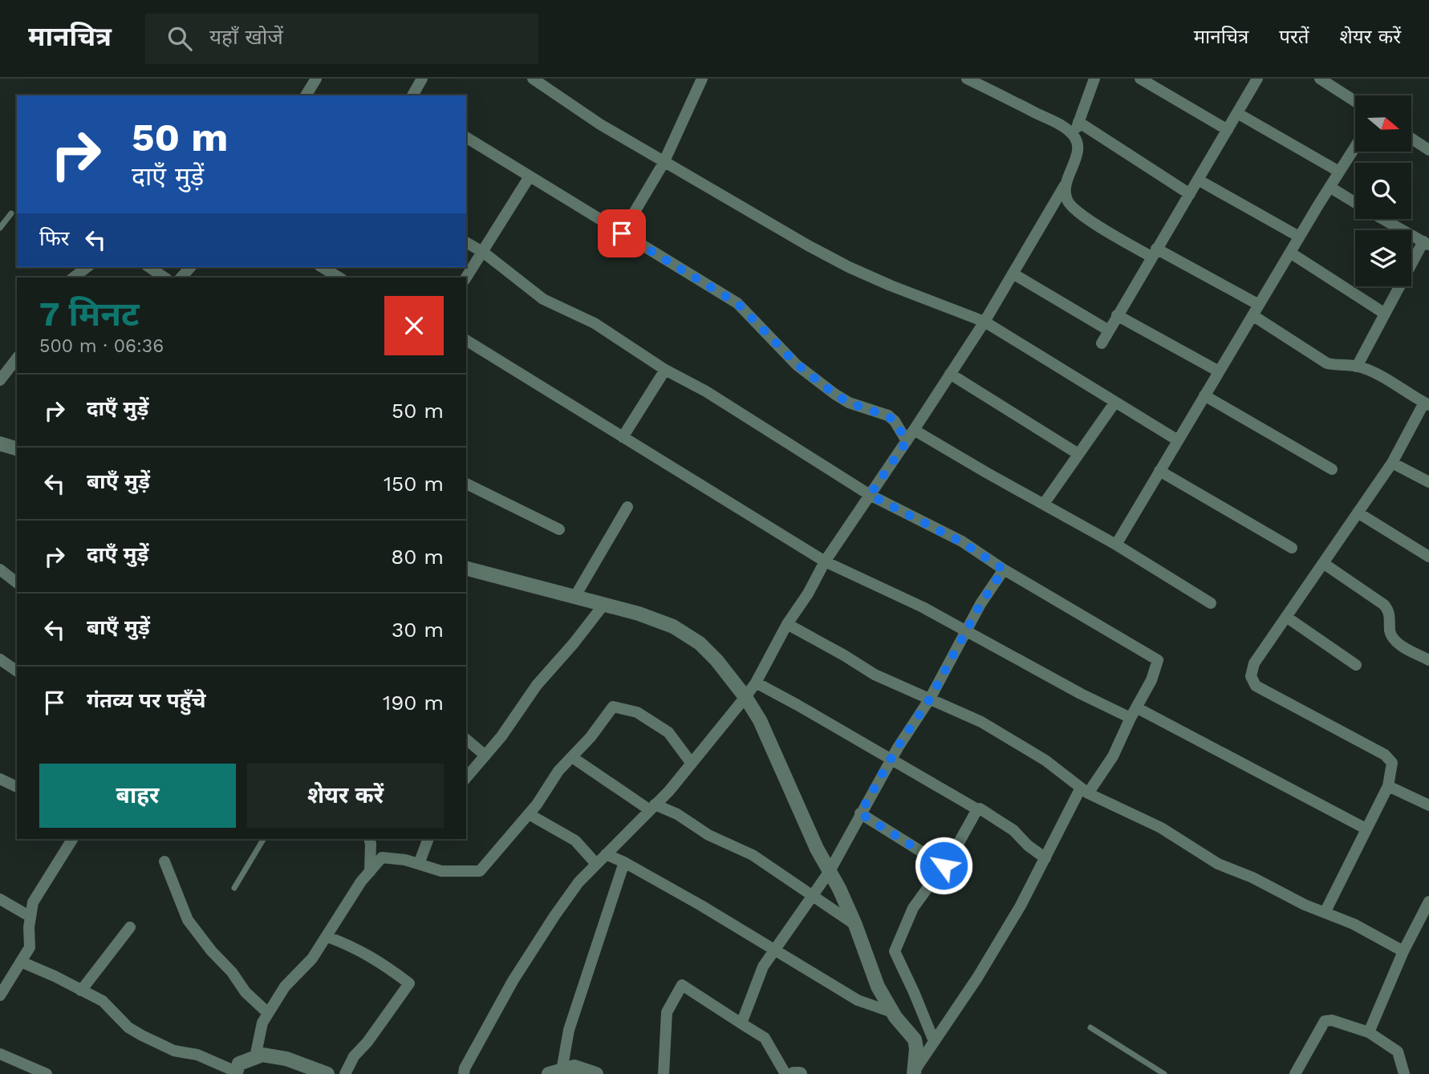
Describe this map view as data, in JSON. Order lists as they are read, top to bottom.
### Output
{
  "north": "right",
  "page": {
    "header": "मानचित्र",
    "search": "यहाँ खोजें",
    "nav": ["मानचित्र", "परतें", "शेयर करें"],
    "turn": ["50 m", "दाएँ मुड़ें"],
    "then": "फिर",
    "heading": ["7 मिनट", "500 m · 06:36"],
    "list": [
      {
        "name": "दाएँ मुड़ें",
        "value": "50 m"
      },
      {
        "name": "बाएँ मुड़ें",
        "value": "150 m"
      },
      {
        "name": "दाएँ मुड़ें",
        "value": "80 m"
      },
      {
        "name": "बाएँ मुड़ें",
        "value": "30 m"
      },
      {
        "name": "गंतव्य पर पहुँचे",
        "value": "190 m"
      }
    ],
    "buttons": ["बाहर", "शेयर करें"]
  }
}
